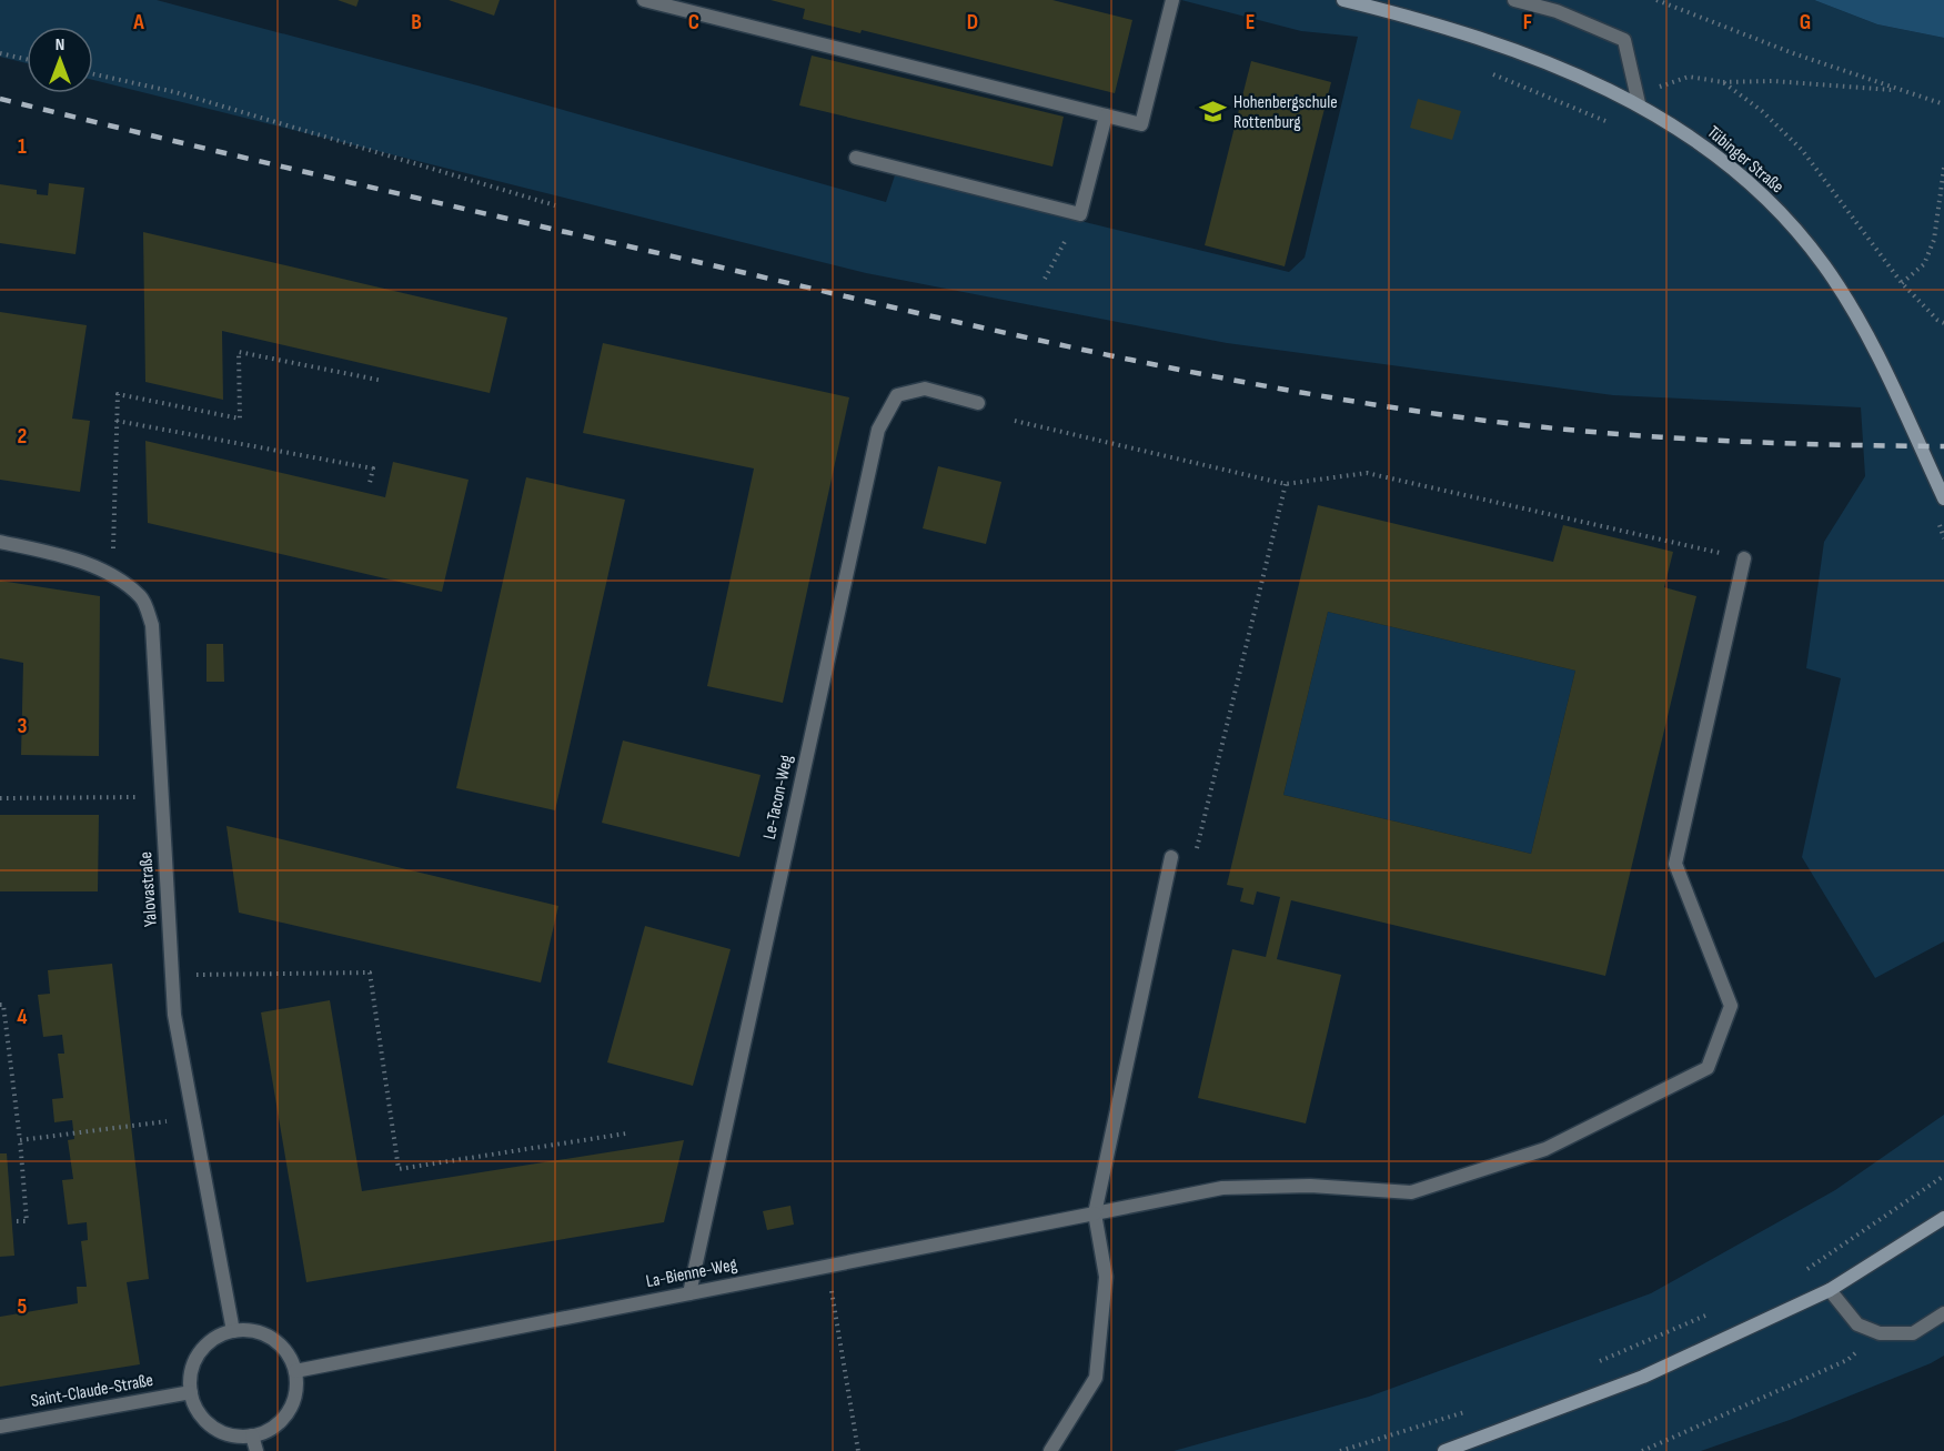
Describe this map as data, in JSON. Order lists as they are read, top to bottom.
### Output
{
  "streets": {
    "main road": ["Tübinger Straße"],
    "street": [
      "Le-Tacon-Weg",
      "Yalovastraße",
      "La-Bienne-Weg",
      "Saint-Claude-Straße"
    ]
  },
  "crossings": [
    ["Le-Tacon-Weg", "La-Bienne-Weg"],
    ["Yalovastraße", "La-Bienne-Weg"],
    ["Yalovastraße", "Saint-Claude-Straße"],
    ["La-Bienne-Weg", "Saint-Claude-Straße"]
  ],
  "places": {
    "school or university": ["Hohenbergschule Rottenburg"]
  },
  "north": "top",
  "grid": {
    "columns": [
      "A",
      "B",
      "C",
      "D",
      "E",
      "F",
      "G"
    ],
    "rows": [
      "1",
      "2",
      "3",
      "4",
      "5"
    ]
  }
}
